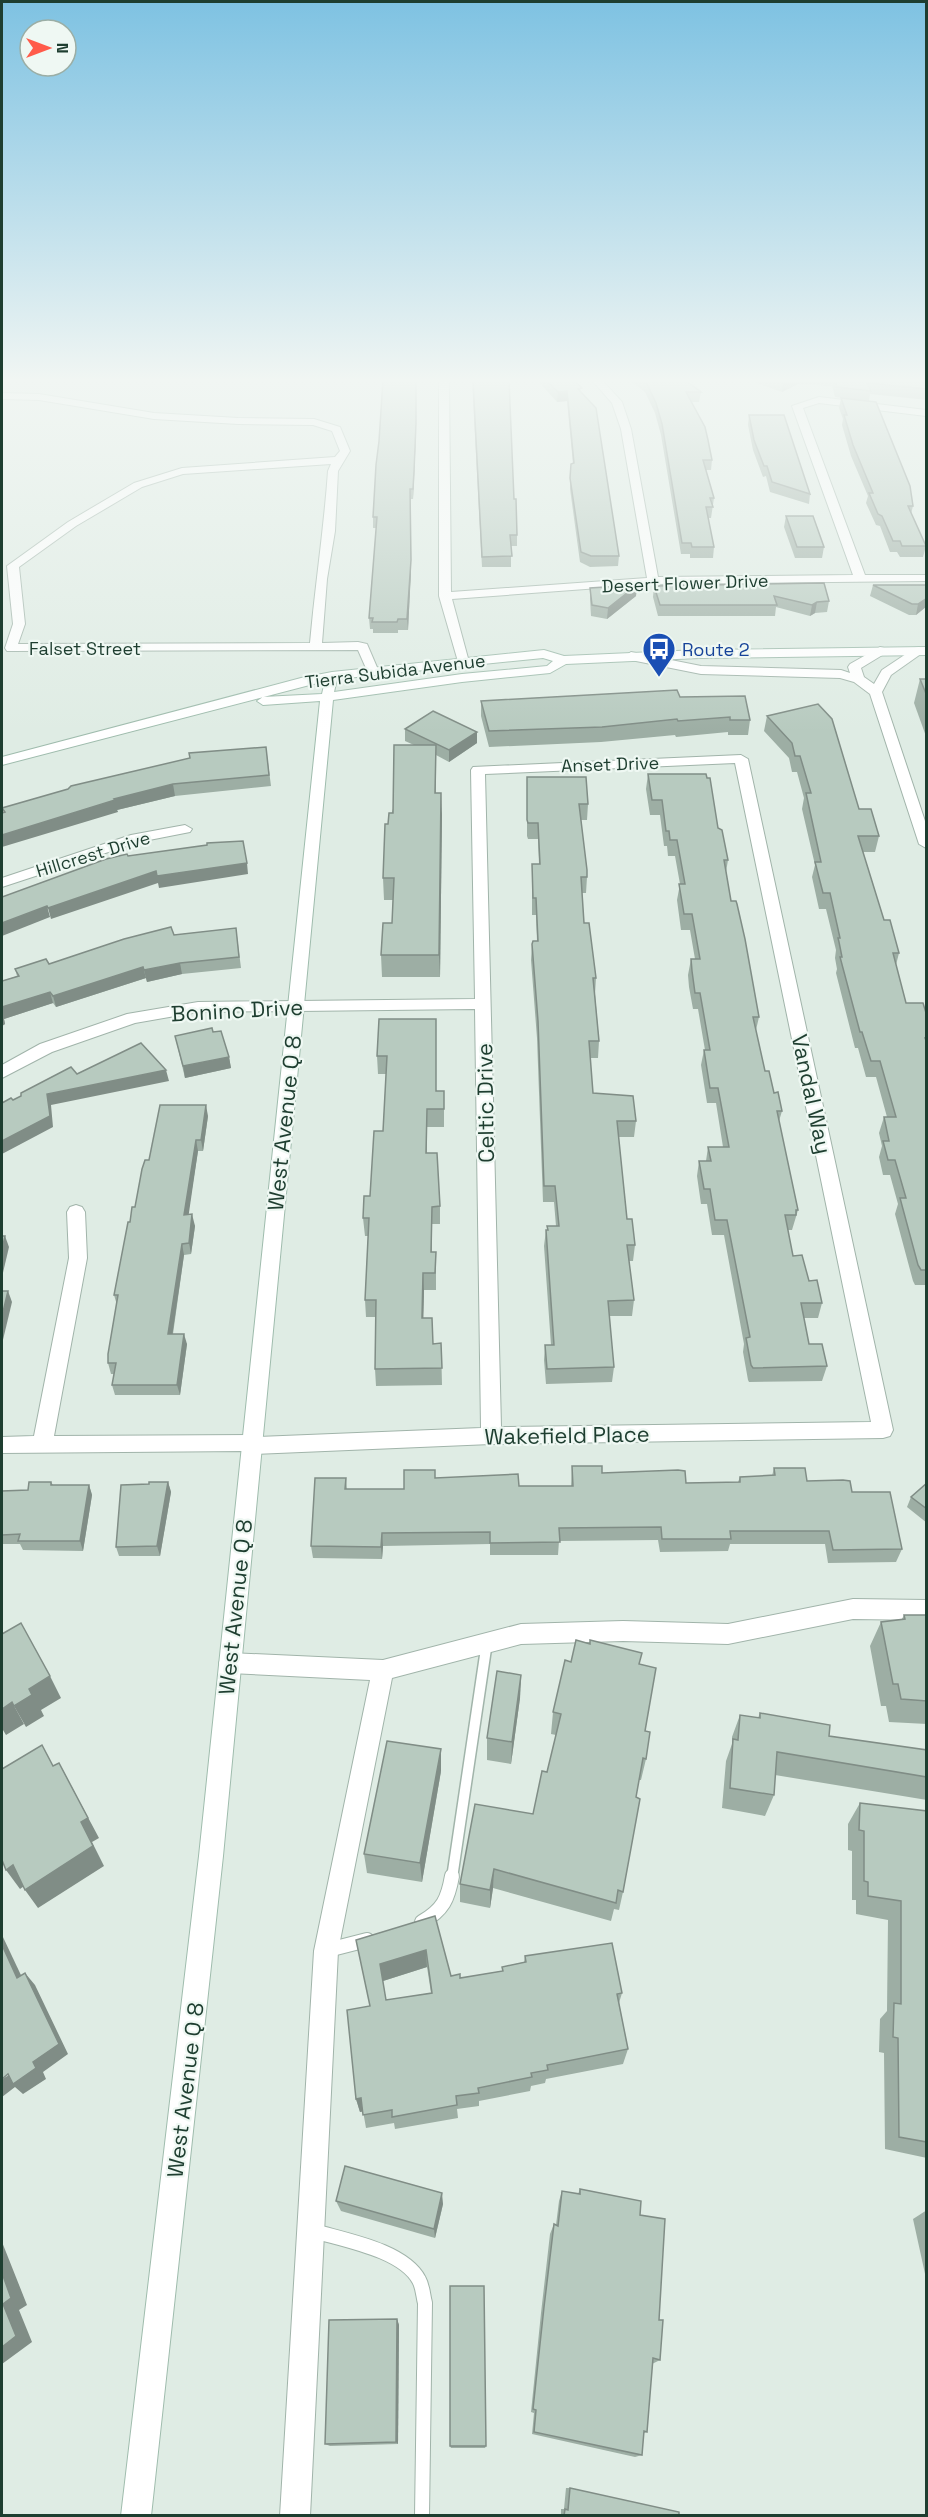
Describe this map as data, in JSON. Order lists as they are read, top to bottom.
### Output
{
  "streets": {
    "street": [
      "Desert Flower Drive",
      "Falset Street",
      "Tierra Subida Avenue",
      "Anset Drive",
      "Hillcrest Drive",
      "Bonino Drive",
      "Vandal Way",
      "Celtic Drive",
      "West Avenue Q 8",
      "Wakefield Place"
    ]
  },
  "crossings": [
    ["Tierra Subida Avenue", "West Avenue Q 8"],
    ["Anset Drive", "Vandal Way"],
    ["Anset Drive", "Celtic Drive"],
    ["Bonino Drive", "Celtic Drive"],
    ["Bonino Drive", "West Avenue Q 8"],
    ["Vandal Way", "Wakefield Place"],
    ["Celtic Drive", "Wakefield Place"],
    ["West Avenue Q 8", "Wakefield Place"]
  ],
  "places": {
    "bus stop": ["Route 2"]
  },
  "north": "right"
}
